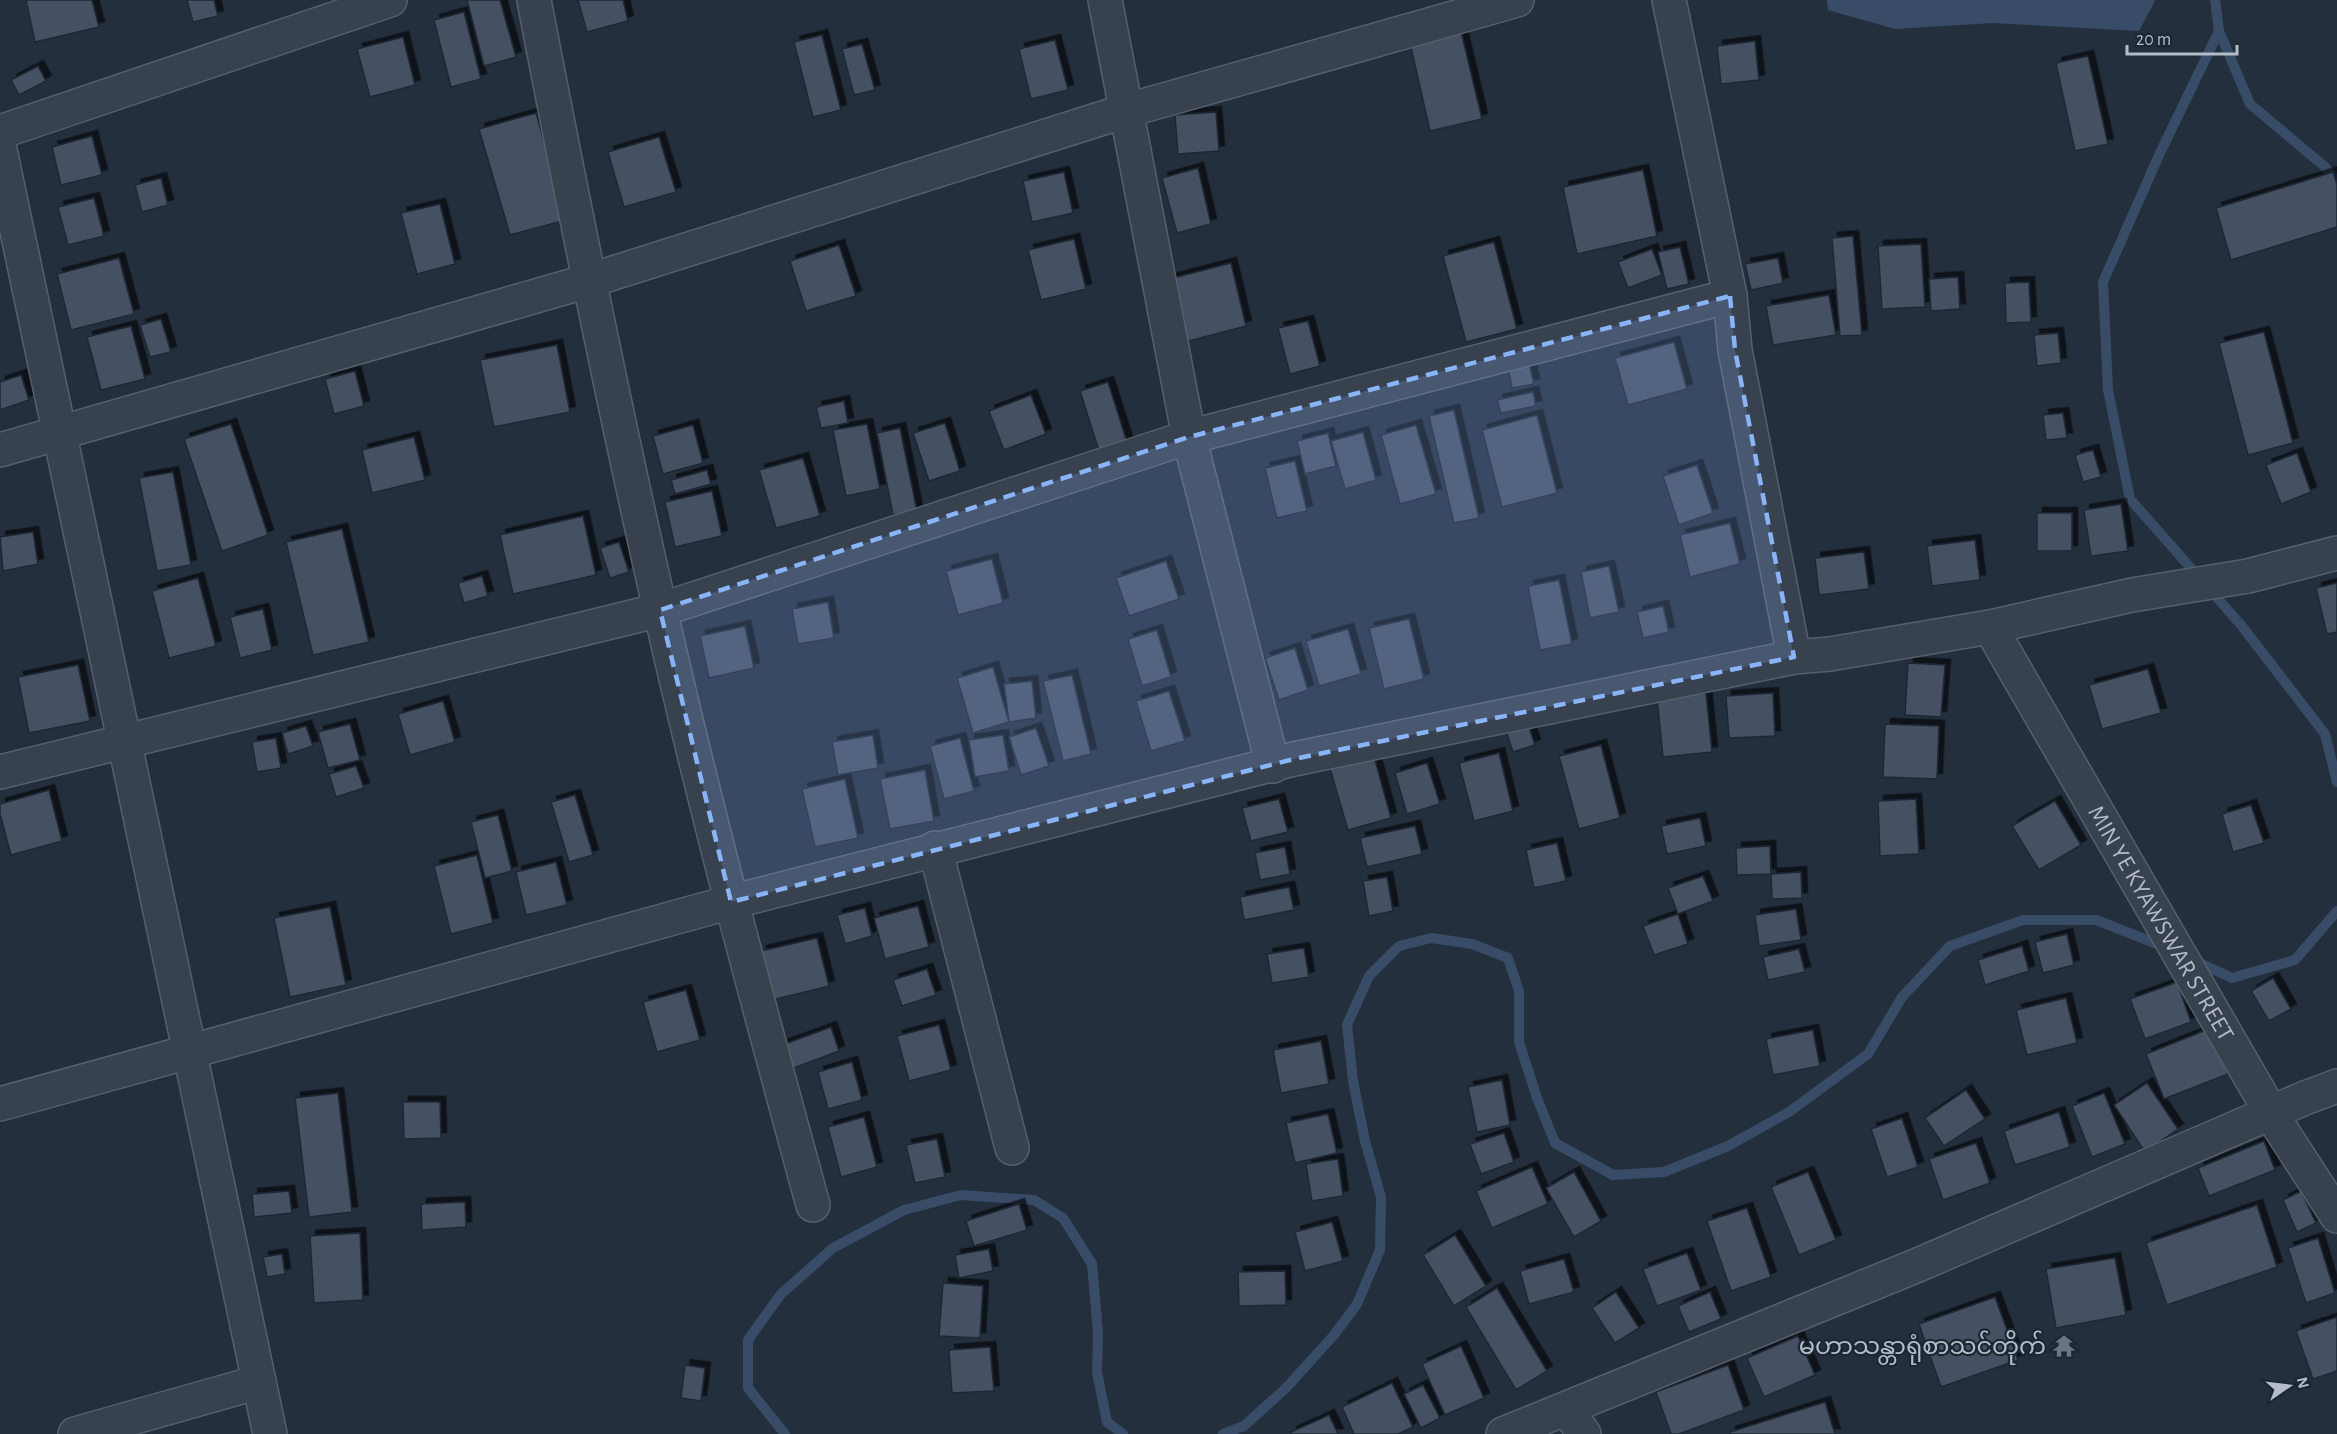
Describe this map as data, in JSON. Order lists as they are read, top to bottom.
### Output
{
  "streets": {
    "street": ["MIN YE KYAWSWAR STREET"]
  },
  "places": {
    "temple": ["မဟာသန္တာရုံစာသင်တိုက်"]
  },
  "scale_bar": "20 m",
  "north": "right"
}
